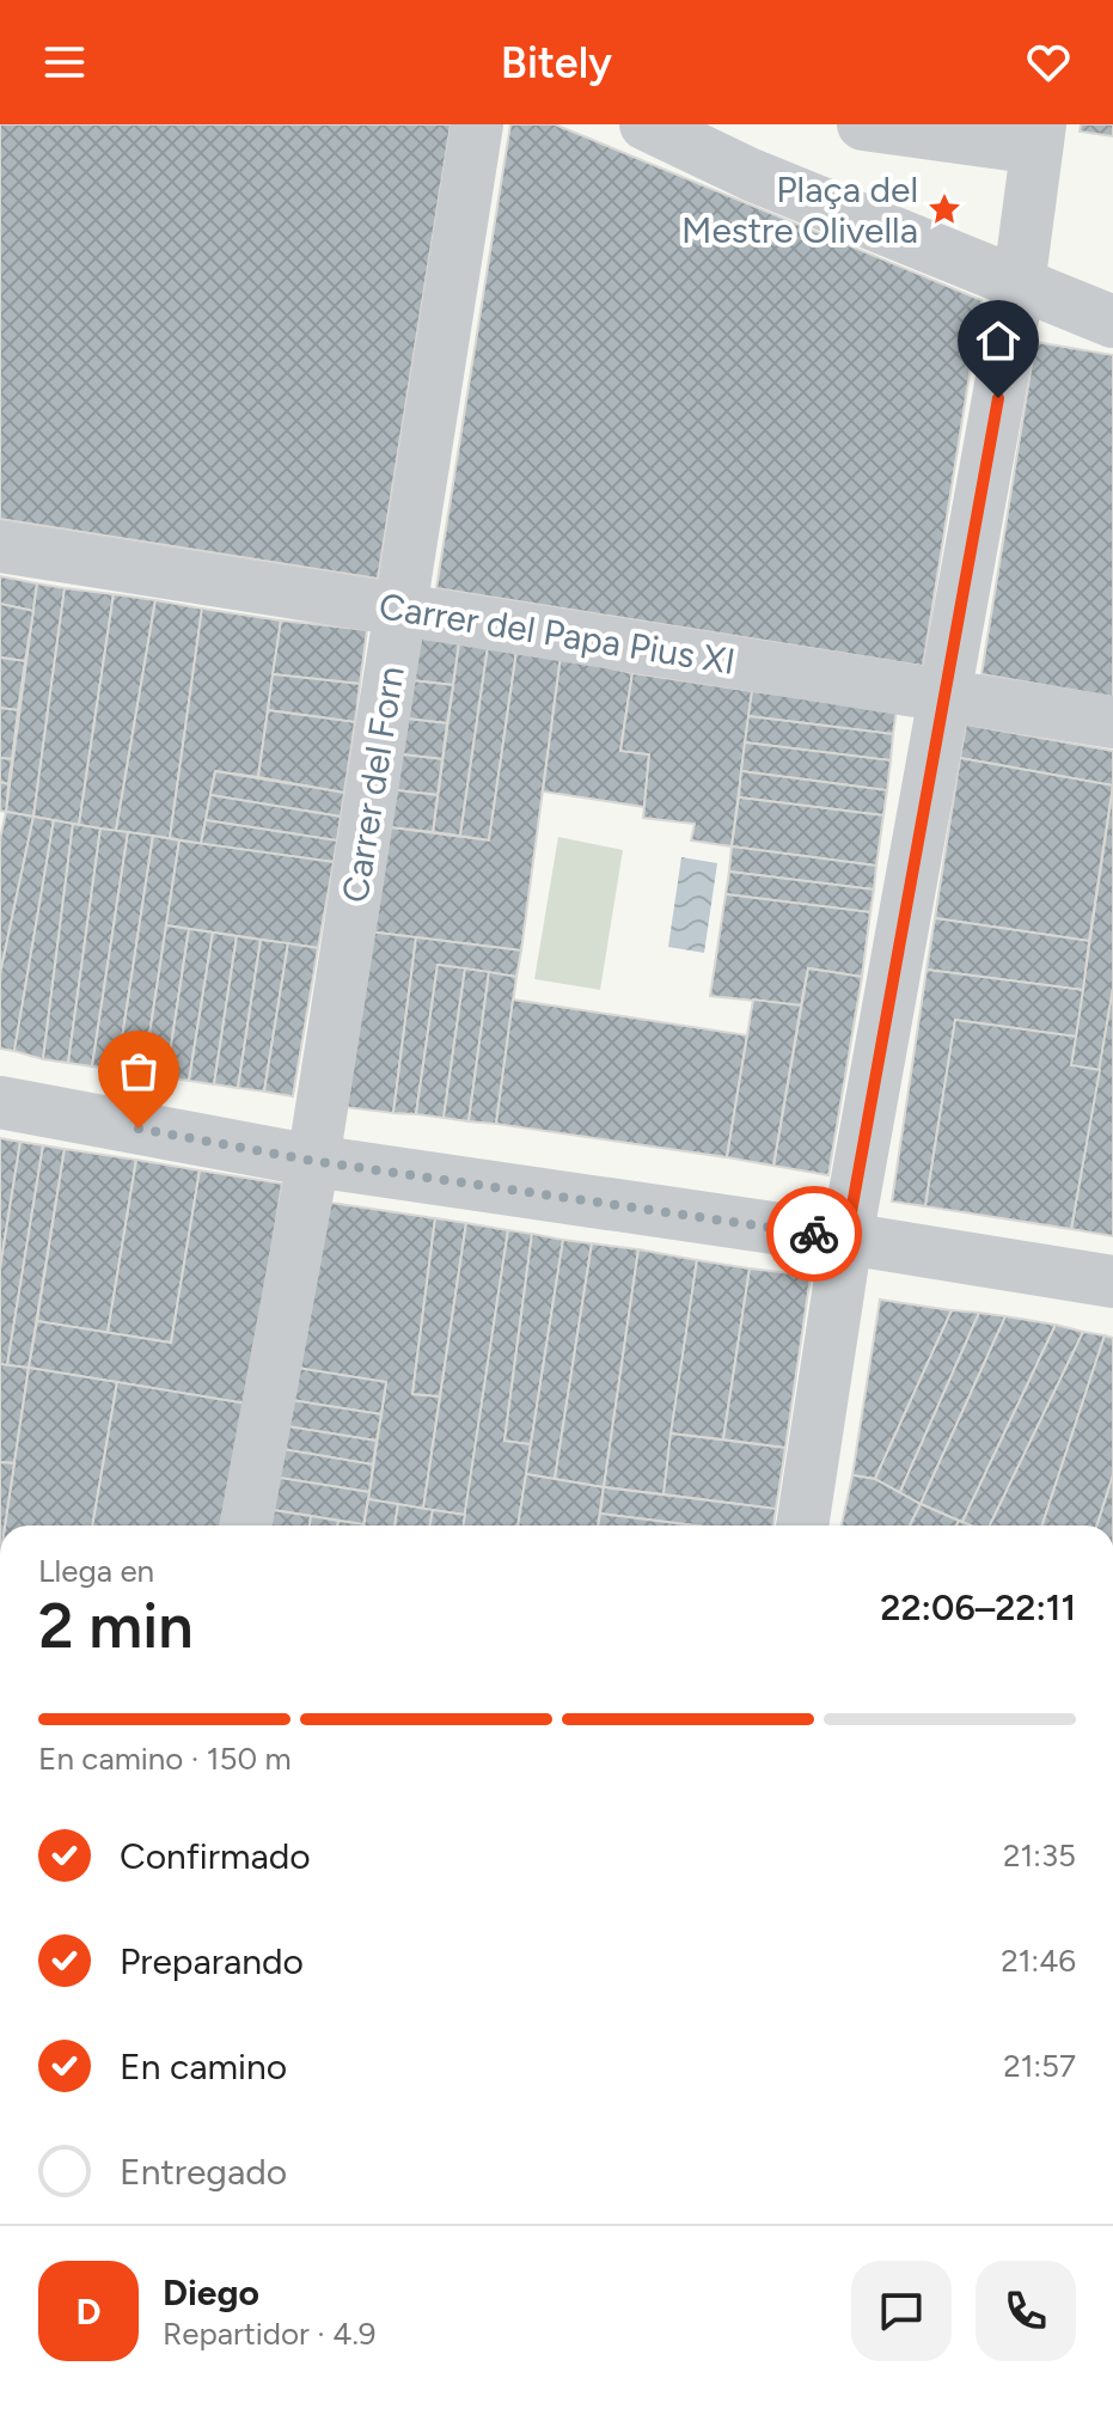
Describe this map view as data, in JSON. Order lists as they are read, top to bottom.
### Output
{
  "streets": {
    "street": ["Carrer del Papa Pius XI", "Carrer del Forn"]
  },
  "crossings": [
    ["Carrer del Papa Pius XI", "Carrer del Forn"]
  ],
  "places": {
    "place": ["Plaça del Mestre Olivella"]
  },
  "page": {
    "header": "Bitely",
    "heading": ["2 min", "Llega en", "22:06–22:11"],
    "panel": ["Diego", "Repartidor · 4.9"],
    "bar": "En camino · 150 m",
    "list": [
      ["Confirmado", "21:35"],
      ["Preparando", "21:46"],
      ["En camino", "21:57"],
      "Entregado"
    ],
    "round": "D"
  }
}
